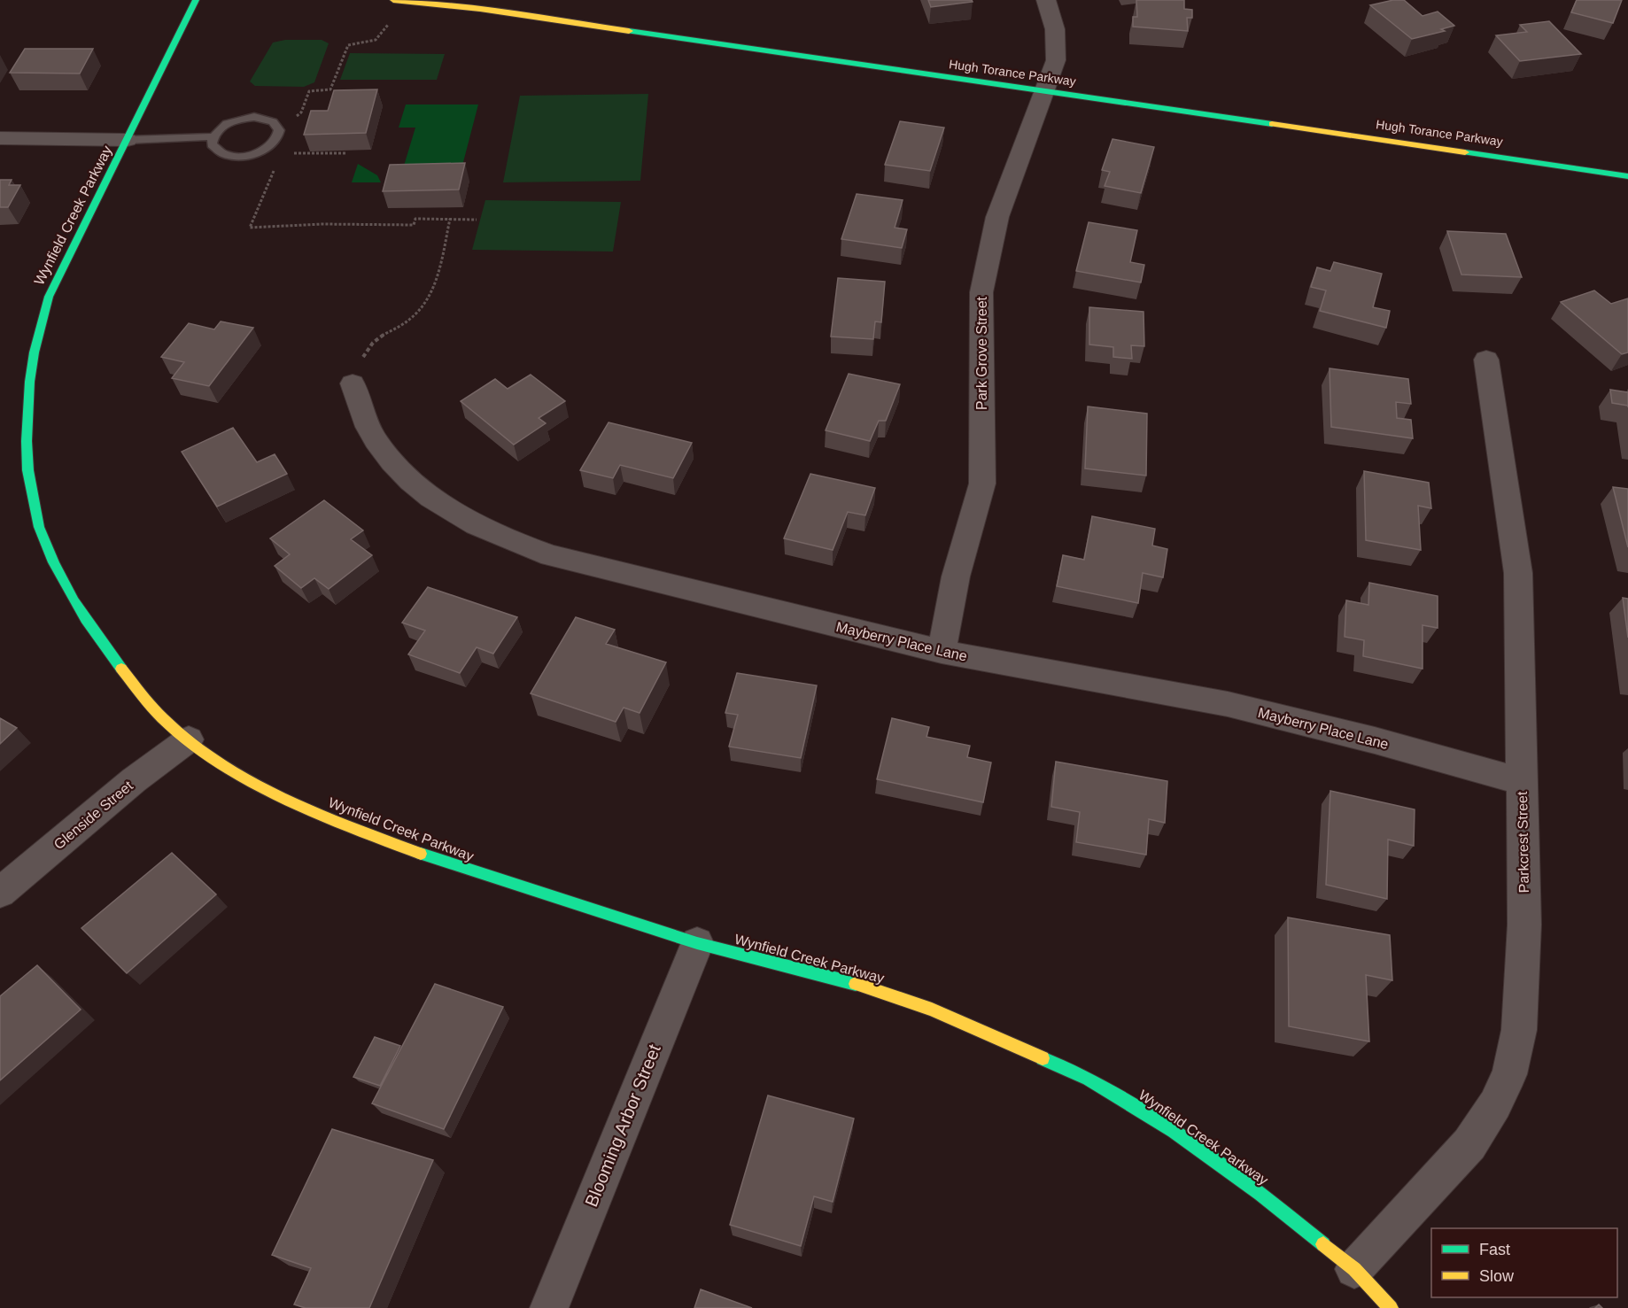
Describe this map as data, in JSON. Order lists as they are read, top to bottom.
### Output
{
  "streets": {
    "street": [
      "Hugh Torance Parkway",
      "Wynfield Creek Parkway",
      "Park Grove Street",
      "Mayberry Place Lane",
      "Glenside Street",
      "Parkcrest Street",
      "Blooming Arbor Street"
    ]
  },
  "crossings": [
    ["Hugh Torance Parkway", "Park Grove Street"],
    ["Wynfield Creek Parkway", "Glenside Street"],
    ["Wynfield Creek Parkway", "Parkcrest Street"],
    ["Wynfield Creek Parkway", "Blooming Arbor Street"],
    ["Park Grove Street", "Mayberry Place Lane"],
    ["Mayberry Place Lane", "Parkcrest Street"]
  ],
  "legend": ["Fast", "Slow"]
}
